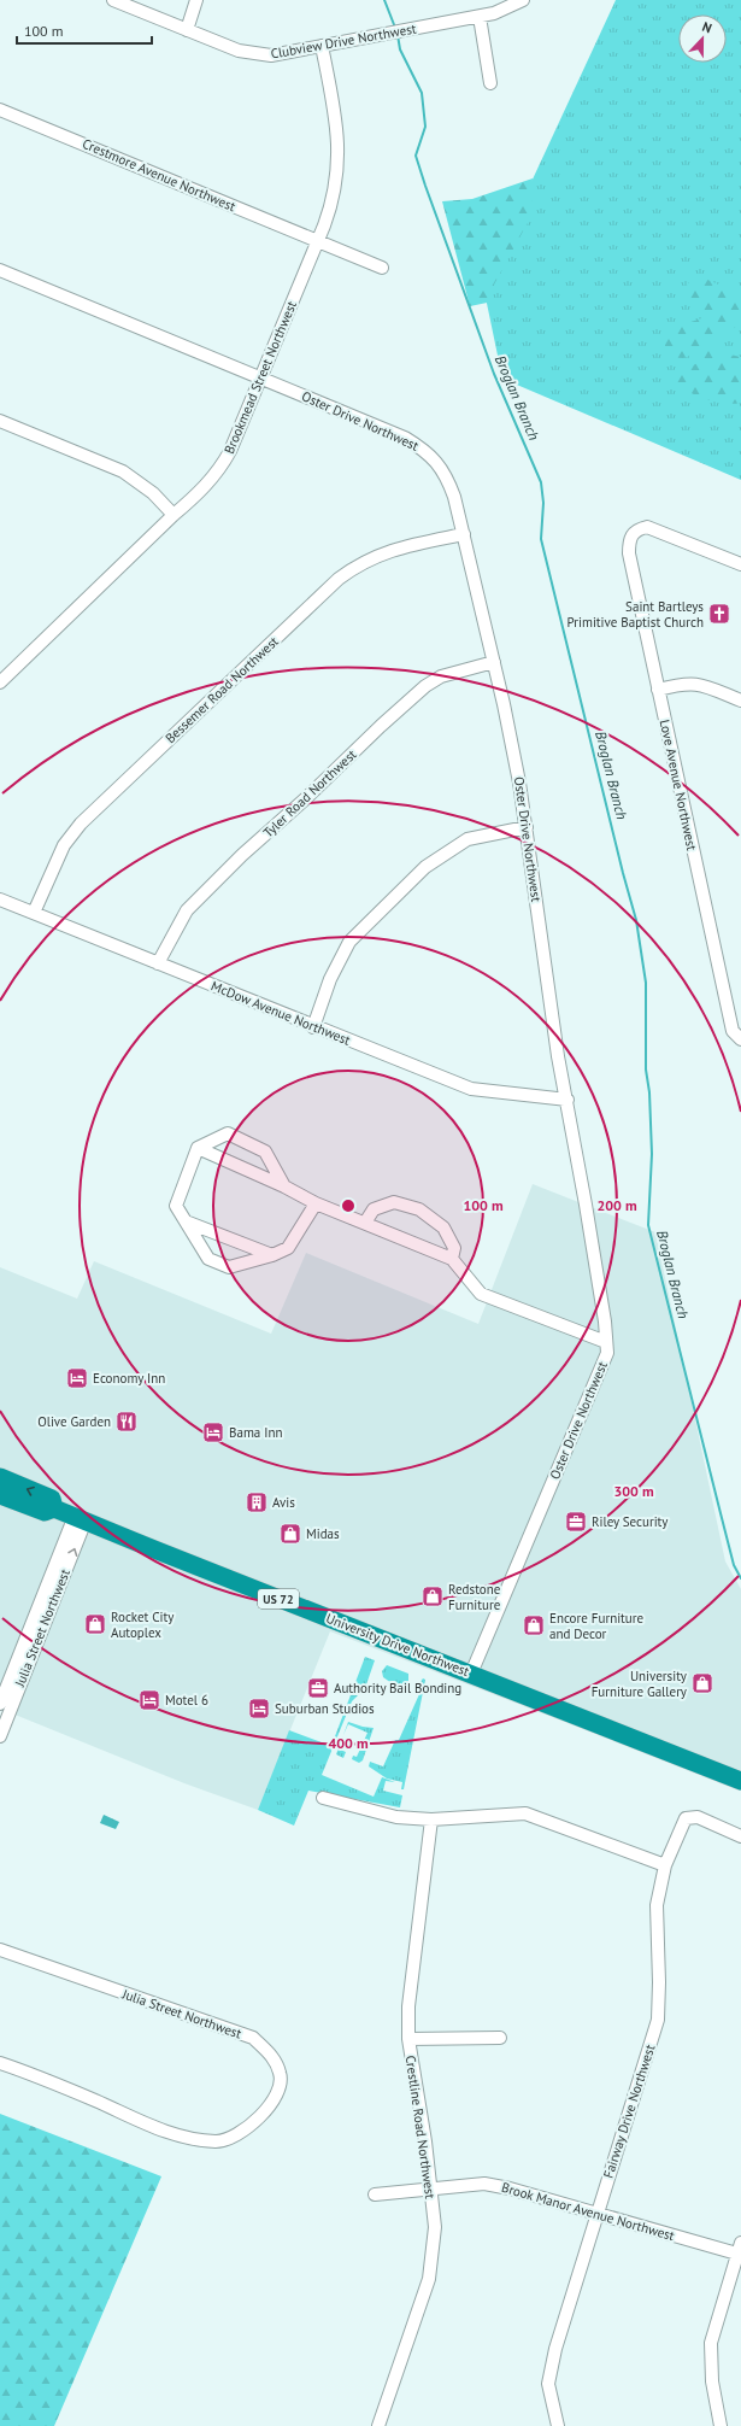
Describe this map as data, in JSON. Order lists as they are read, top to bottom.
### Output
{
  "streets": {
    "highway": ["US 72", "University Drive Northwest"],
    "street": [
      "Clubview Drive Northwest",
      "Crestmore Avenue Northwest",
      "Brookmead Street Northwest",
      "Oster Drive Northwest",
      "Bessemer Road Northwest",
      "Love Avenue Northwest",
      "Tyler Road Northwest",
      "McDow Avenue Northwest",
      "Julia Street Northwest",
      "Fairway Drive Northwest",
      "Crestline Road Northwest",
      "Brook Manor Avenue Northwest"
    ]
  },
  "crossings": [
    ["Clubview Drive Northwest", "Brookmead Street Northwest"],
    ["Crestmore Avenue Northwest", "Brookmead Street Northwest"],
    ["Brookmead Street Northwest", "Oster Drive Northwest"],
    ["Oster Drive Northwest", "Bessemer Road Northwest"],
    ["Oster Drive Northwest", "Tyler Road Northwest"],
    ["Oster Drive Northwest", "McDow Avenue Northwest"],
    ["Oster Drive Northwest", "University Drive Northwest"],
    ["Bessemer Road Northwest", "McDow Avenue Northwest"],
    ["Tyler Road Northwest", "McDow Avenue Northwest"],
    ["Julia Street Northwest", "University Drive Northwest"],
    ["Fairway Drive Northwest", "Brook Manor Avenue Northwest"],
    ["Crestline Road Northwest", "Brook Manor Avenue Northwest"]
  ],
  "water": ["Broglan Branch"],
  "places": {
    "church": ["Saint Bartleys Primitive Baptist Church"],
    "hotel": [
      "Economy Inn",
      "Bama Inn",
      "Motel 6",
      "Suburban Studios"
    ],
    "restaurant": ["Olive Garden"],
    "building": ["Avis"],
    "office": ["Riley Security", "Authority Bail Bonding"],
    "shop": [
      "Midas",
      "Redstone Furniture",
      "Rocket City Autoplex",
      "Encore Furniture and Decor",
      "University Furniture Gallery"
    ]
  },
  "scale_bar": "100 m",
  "north": "top",
  "rings": [
    "100 m",
    "200 m",
    "300 m",
    "400 m"
  ]
}
